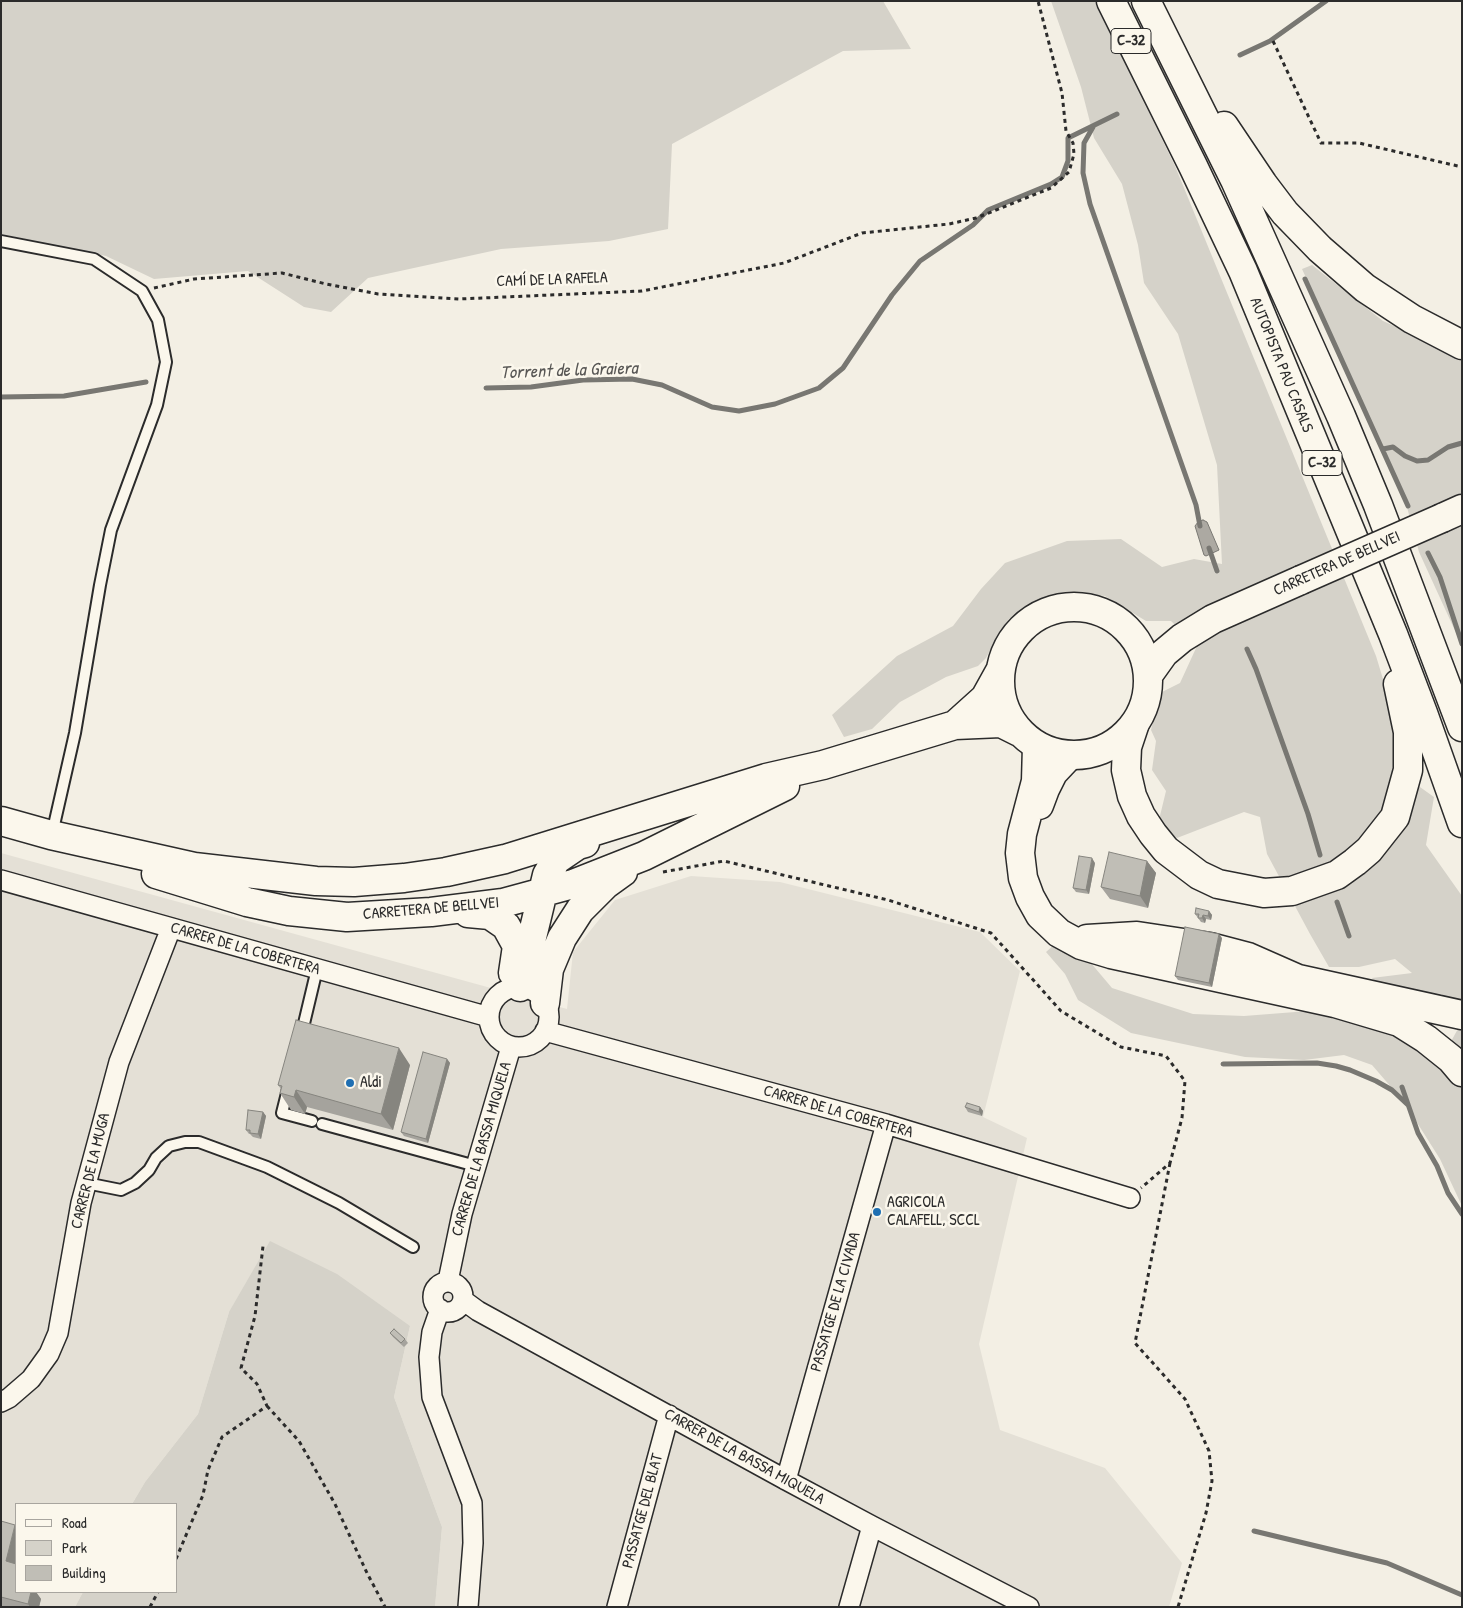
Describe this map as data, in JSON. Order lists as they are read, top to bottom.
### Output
{
  "streets": {
    "main road": ["C-32", "AUTOPISTA PAU CASALS", "CARRETERA DE BELLVEI"],
    "street": [
      "CARRER DE LA COBERTERA",
      "CARRER DE LA BASSA MIQUELA",
      "CARRER DE LA MUGA",
      "PASSATGE DE LA CIVADA",
      "PASSATGE DEL BLAT"
    ],
    "path": ["CAMÍ DE LA RAFELA"]
  },
  "crossings": [
    ["CARRER DE LA COBERTERA", "CARRER DE LA BASSA MIQUELA"],
    ["CARRER DE LA COBERTERA", "CARRER DE LA MUGA"],
    ["CARRER DE LA COBERTERA", "PASSATGE DE LA CIVADA"],
    ["CARRER DE LA BASSA MIQUELA", "PASSATGE DE LA CIVADA"],
    ["CARRER DE LA BASSA MIQUELA", "PASSATGE DEL BLAT"]
  ],
  "water": ["Torrent de la Graiera"],
  "places": ["Aldi", "AGRICOLA CALAFELL, SCCL"],
  "legend": ["Road", "Park", "Building"]
}
